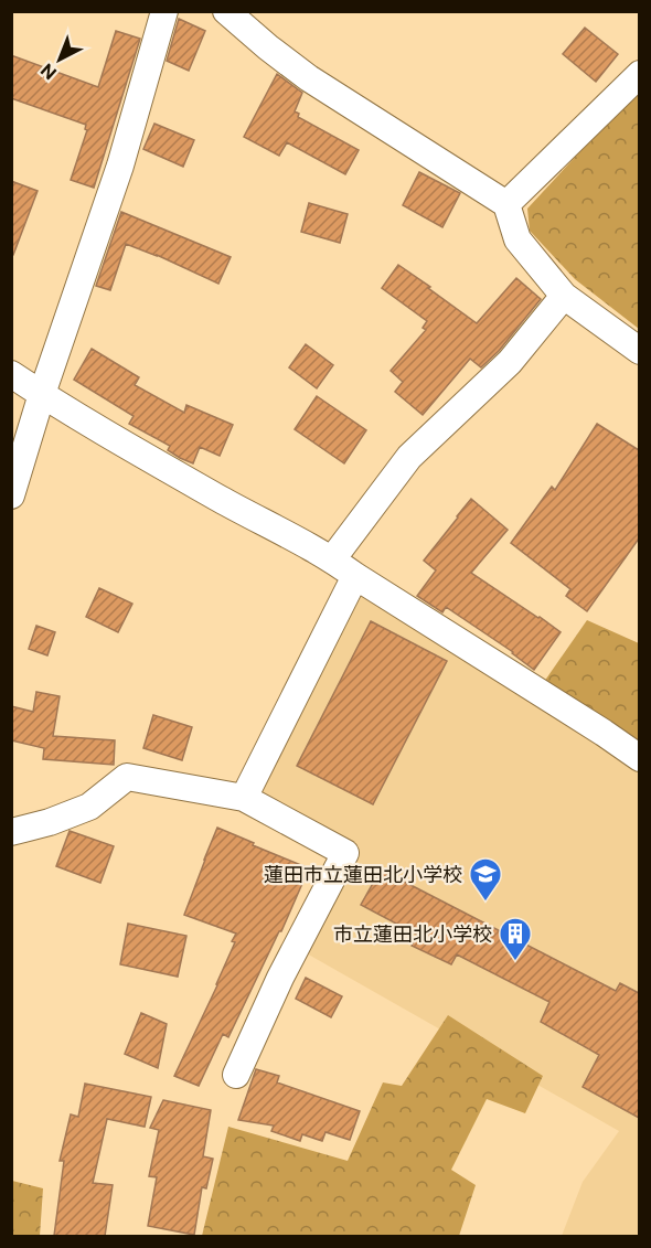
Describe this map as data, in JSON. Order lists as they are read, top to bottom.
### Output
{
  "places": {
    "school or university": ["蓮田市立蓮田北小学校"],
    "building": ["市立蓮田北小学校"]
  },
  "north": "bottom left"
}
